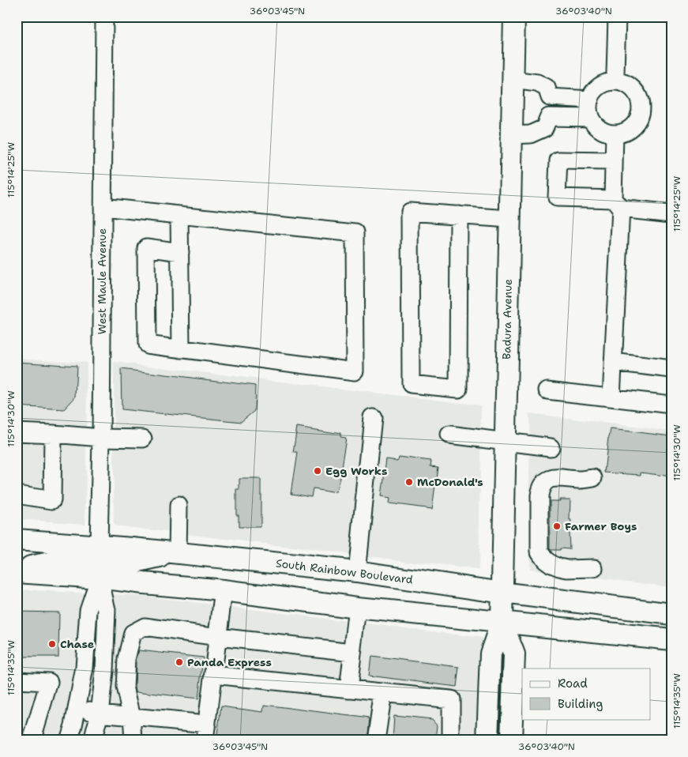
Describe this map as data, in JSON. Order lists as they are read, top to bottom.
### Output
{
  "streets": {
    "main road": ["Badura Avenue", "South Rainbow Boulevard"],
    "street": ["West Maule Avenue"]
  },
  "crossings": [
    ["West Maule Avenue", "South Rainbow Boulevard"],
    ["Badura Avenue", "South Rainbow Boulevard"]
  ],
  "places": [
    "Egg Works",
    "McDonald's",
    "Farmer Boys",
    "Chase",
    "Panda Express"
  ],
  "legend": ["Road", "Building"],
  "coordinates": [
    "36°03'45\"N",
    "36°03'40\"N",
    "115°14'25\"W",
    "115°14'30\"W",
    "115°14'35\"W"
  ]
}
